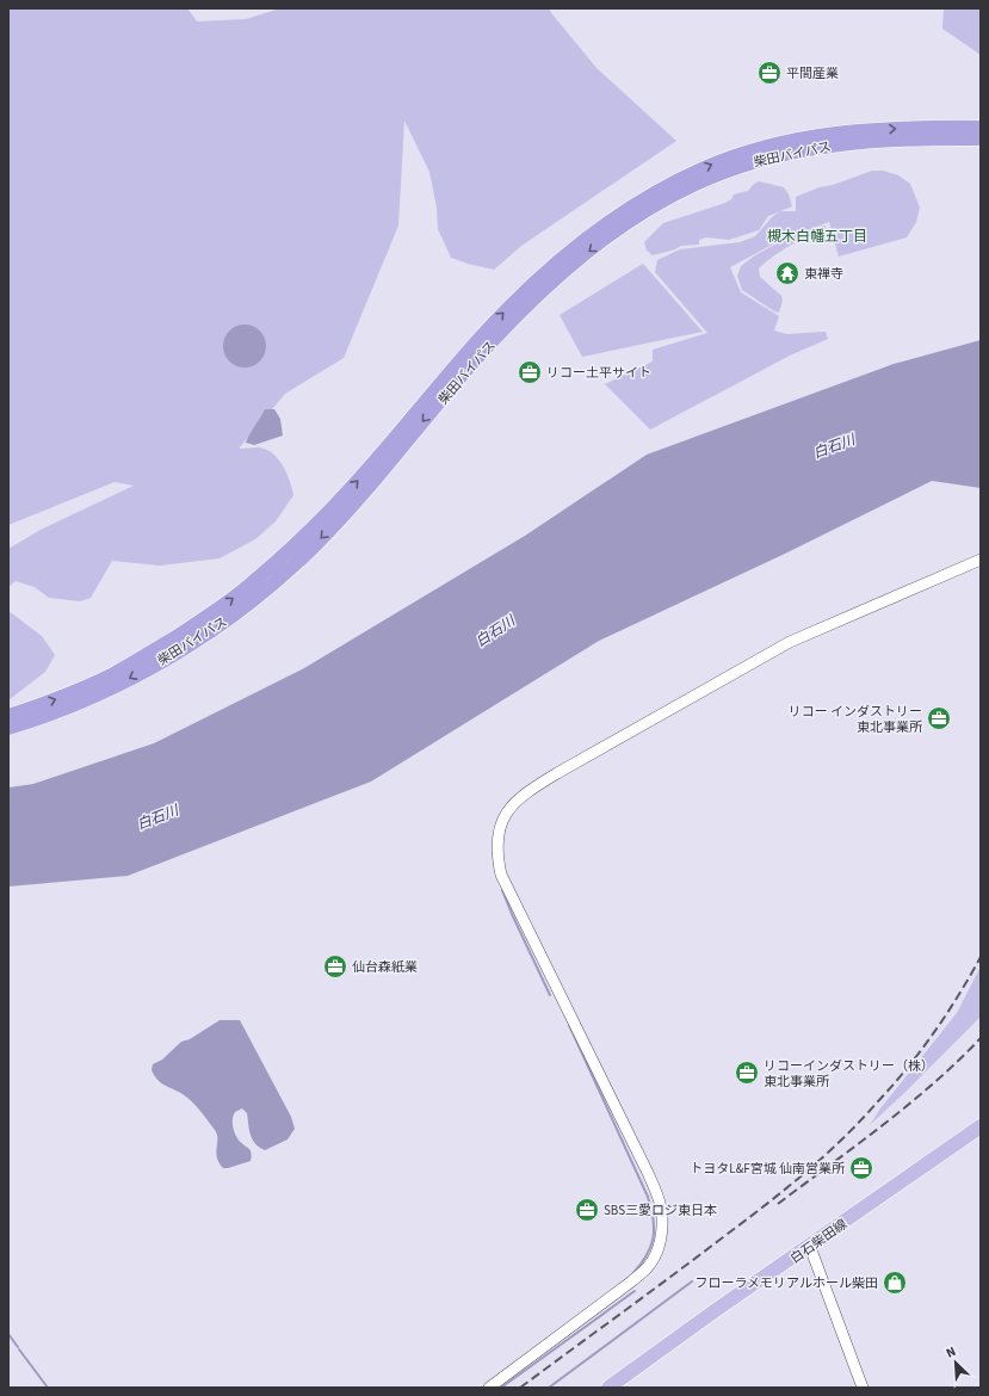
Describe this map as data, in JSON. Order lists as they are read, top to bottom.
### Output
{
  "streets": {
    "highway": ["柴田バイパス"],
    "main road": ["白石柴田線"]
  },
  "districts": ["槻木白幡五丁目"],
  "water": ["白石川"],
  "places": {
    "office": [
      "平間産業",
      "リコー土平サイト",
      "リコー インダストリー 東北事業所",
      "仙台森紙業",
      "リコーインダストリー（株） 東北事業所",
      "トヨタL&F宮城 仙南営業所",
      "SBS三愛ロジ東日本"
    ],
    "temple": ["東禅寺"],
    "shop": ["フローラメモリアルホール柴田"]
  },
  "north": "top left"
}
